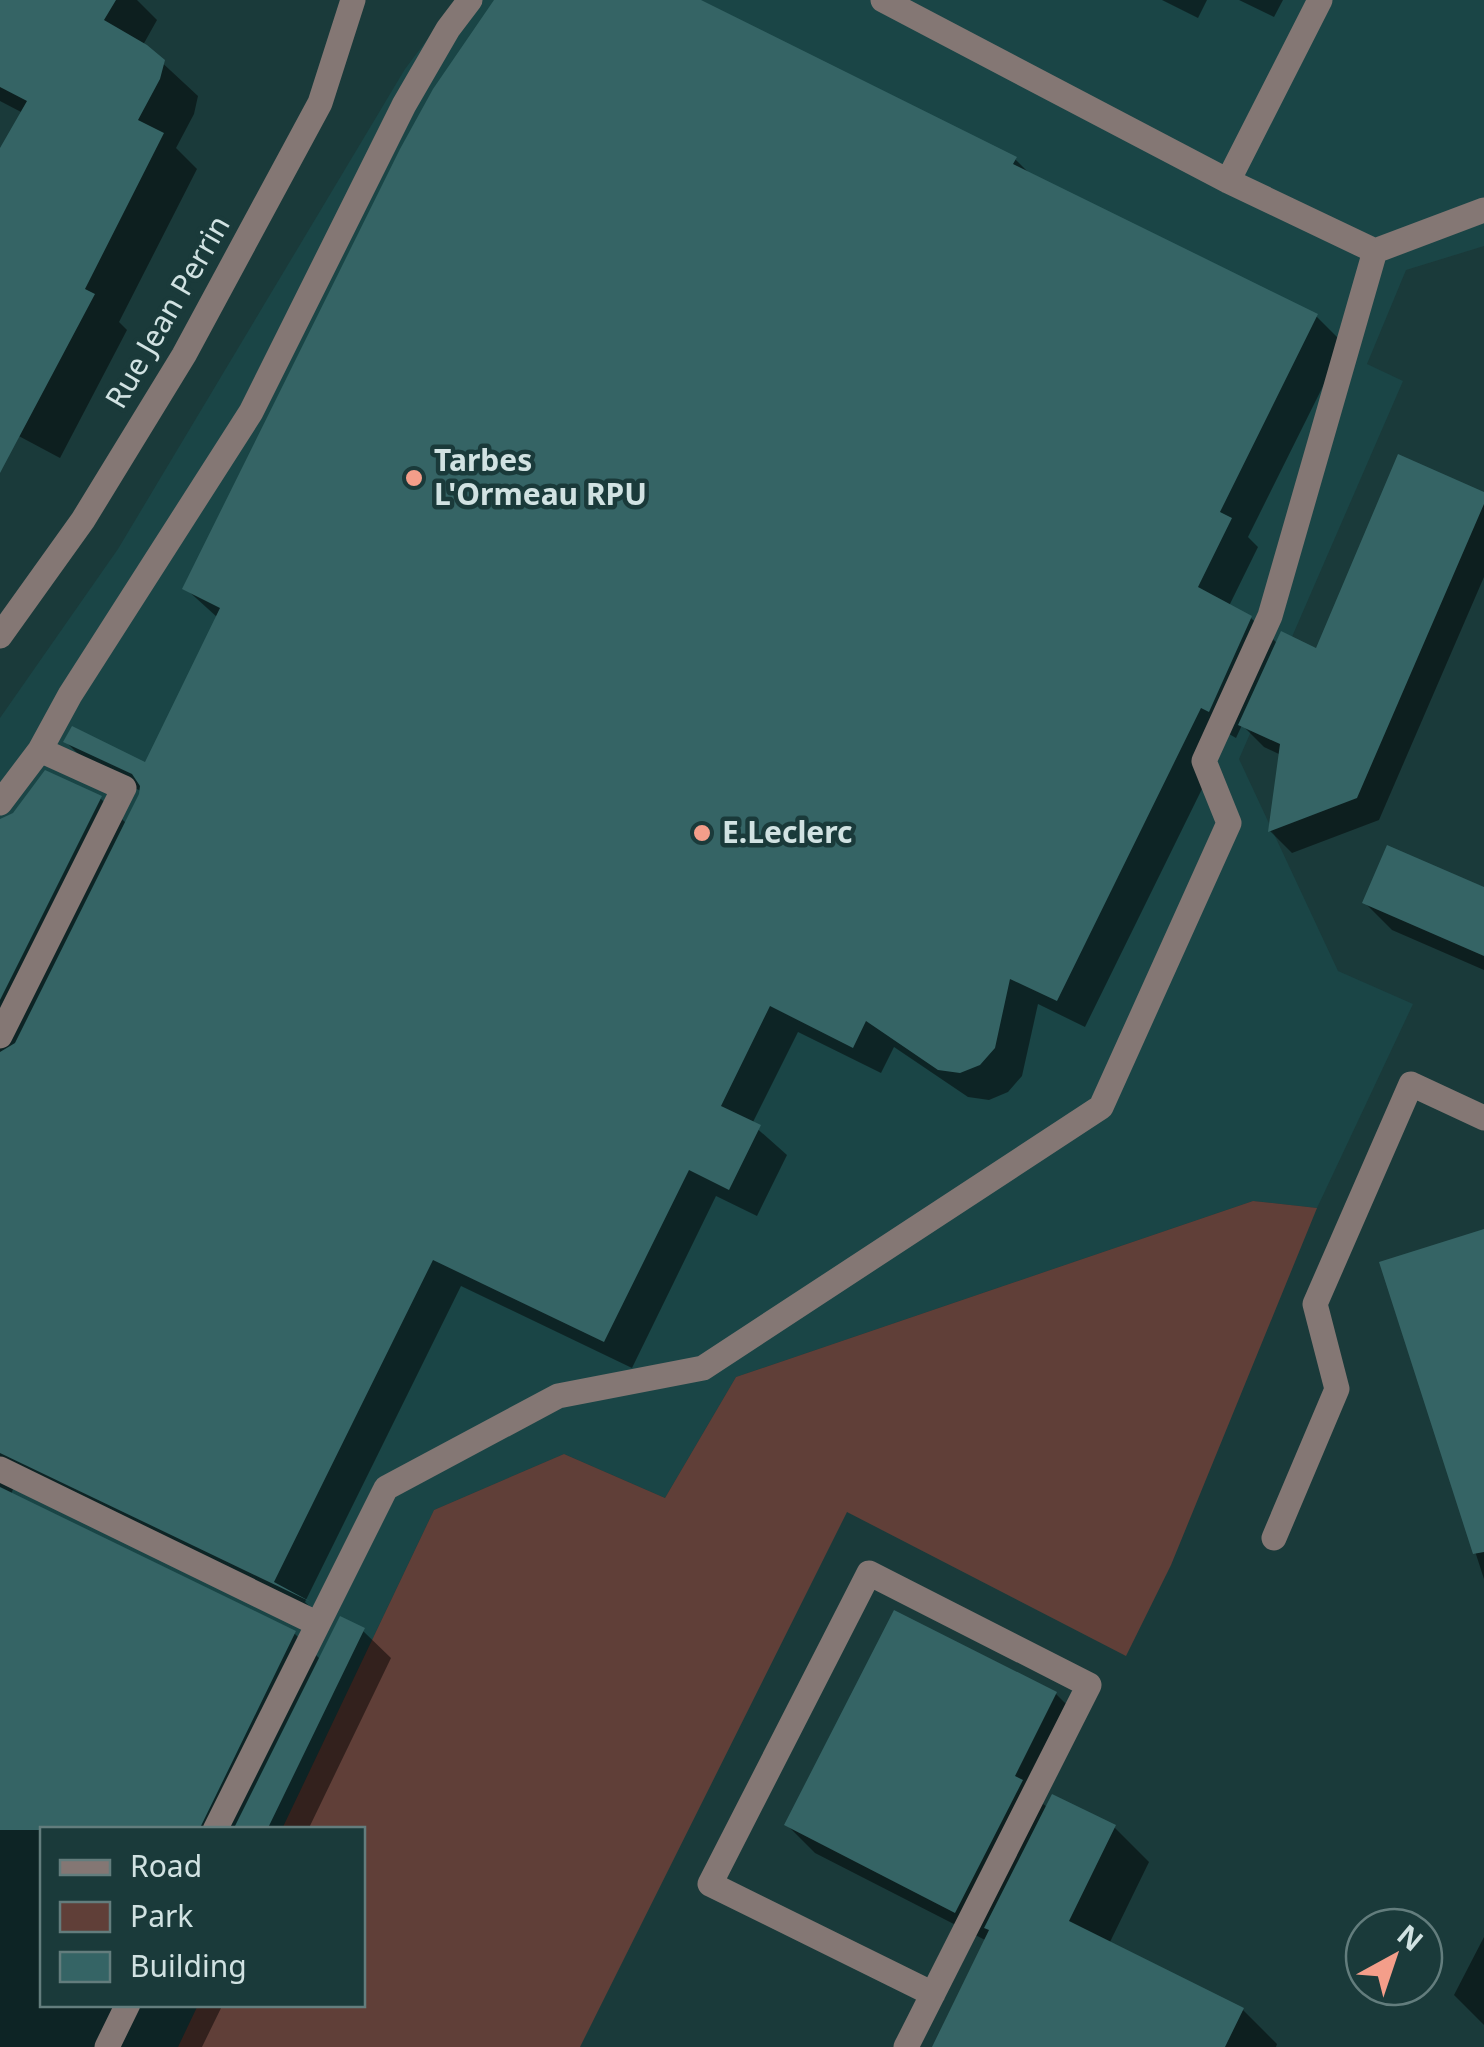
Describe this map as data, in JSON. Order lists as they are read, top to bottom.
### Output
{
  "streets": {
    "street": ["Rue Jean Perrin"]
  },
  "places": ["Tarbes L'Ormeau RPU", "E.Leclerc"],
  "legend": ["Road", "Park", "Building"],
  "north": "top right"
}
